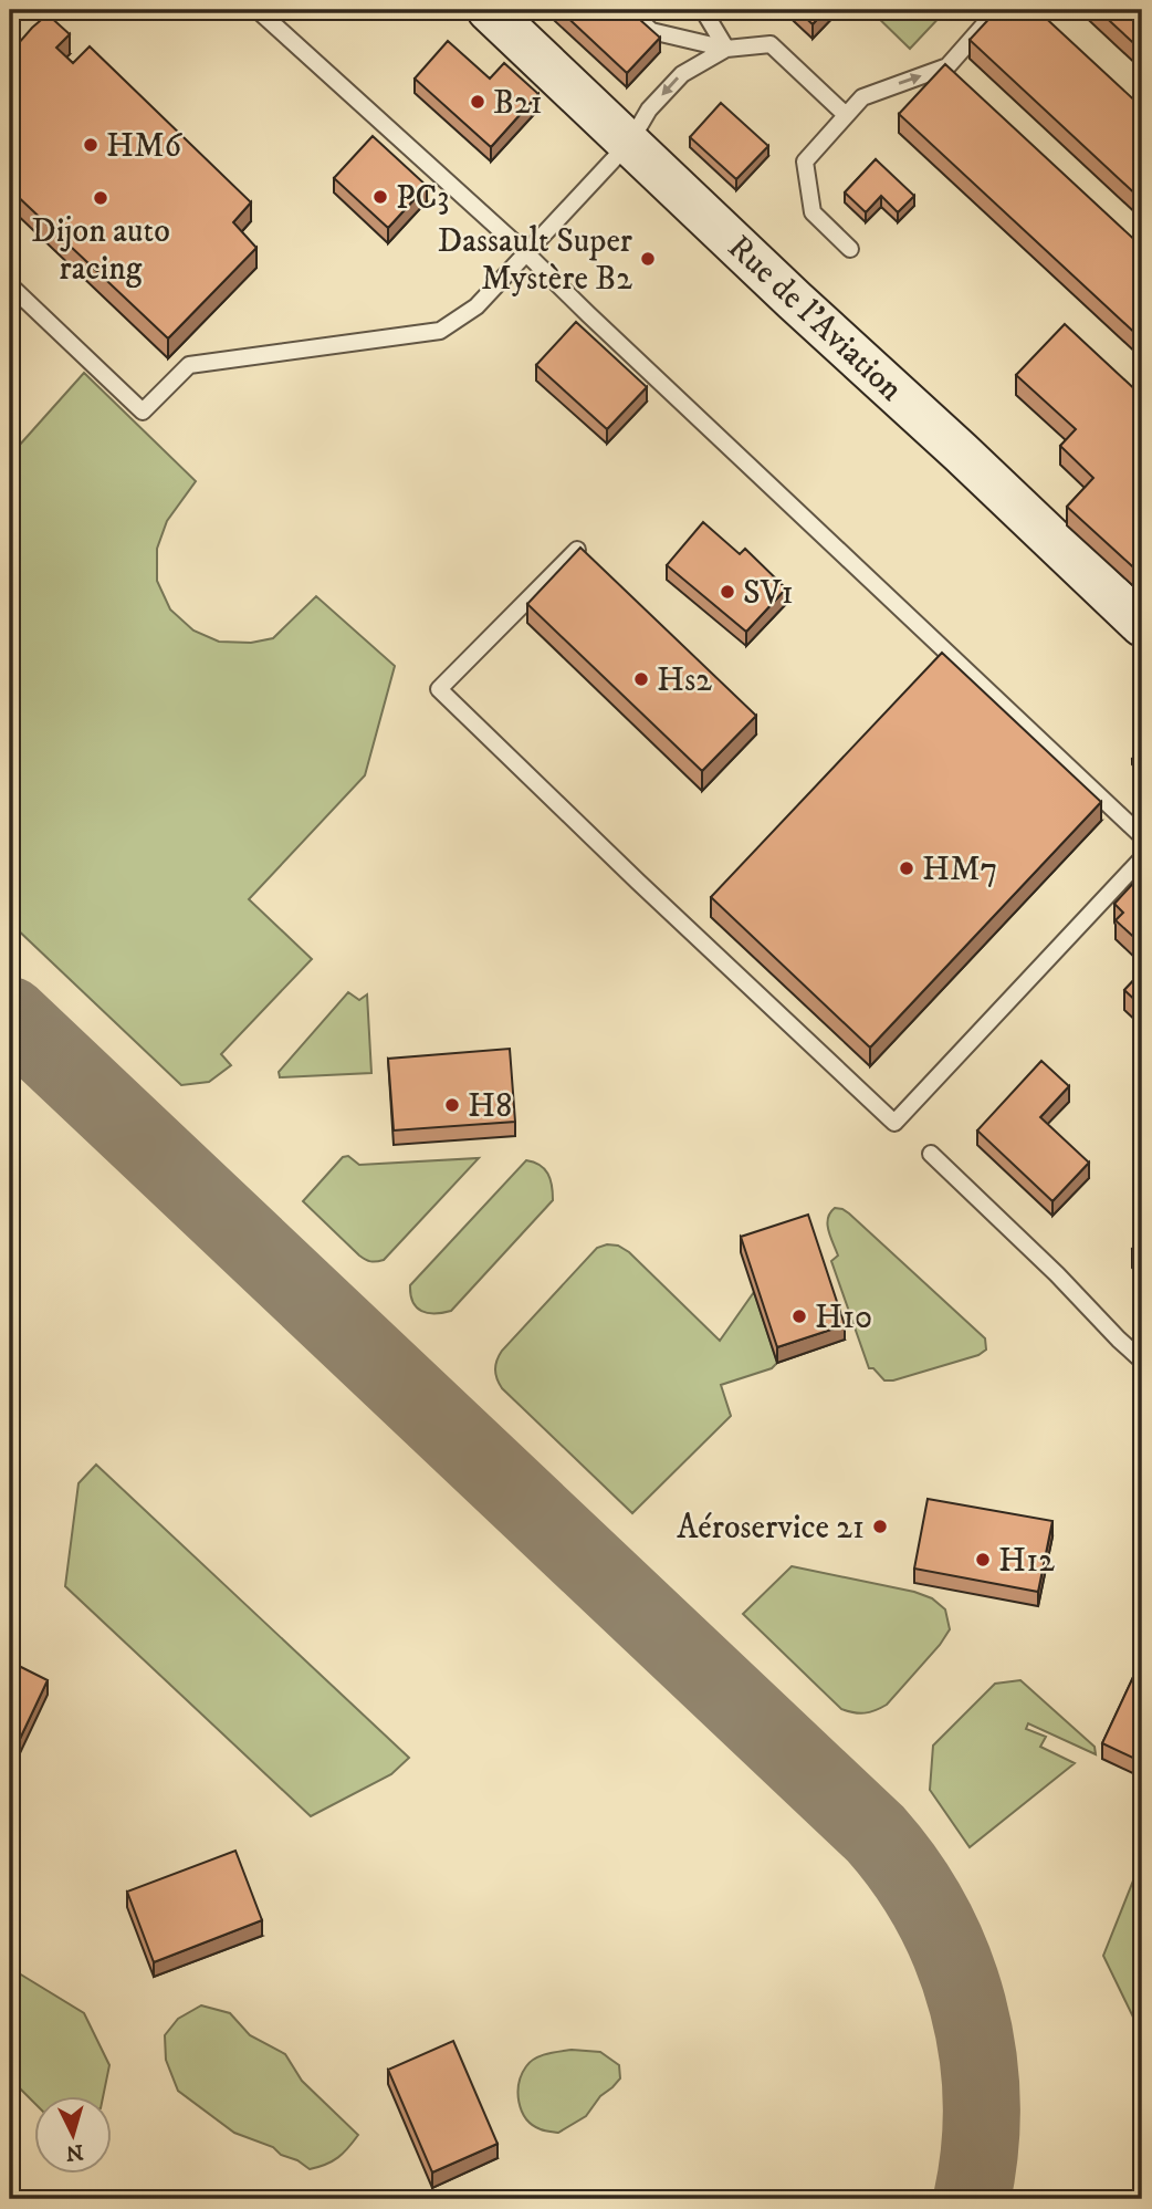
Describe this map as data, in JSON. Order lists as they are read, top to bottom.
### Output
{
  "streets": {
    "street": ["Rue de l'Aviation"]
  },
  "places": [
    "B21",
    "HM6",
    "PC3",
    "Dijon auto racing",
    "Dassault Super Mystère B2",
    "SV1",
    "Hs2",
    "HM7",
    "H8",
    "H10",
    "Aéroservice 21",
    "H12"
  ],
  "north": "bottom"
}
